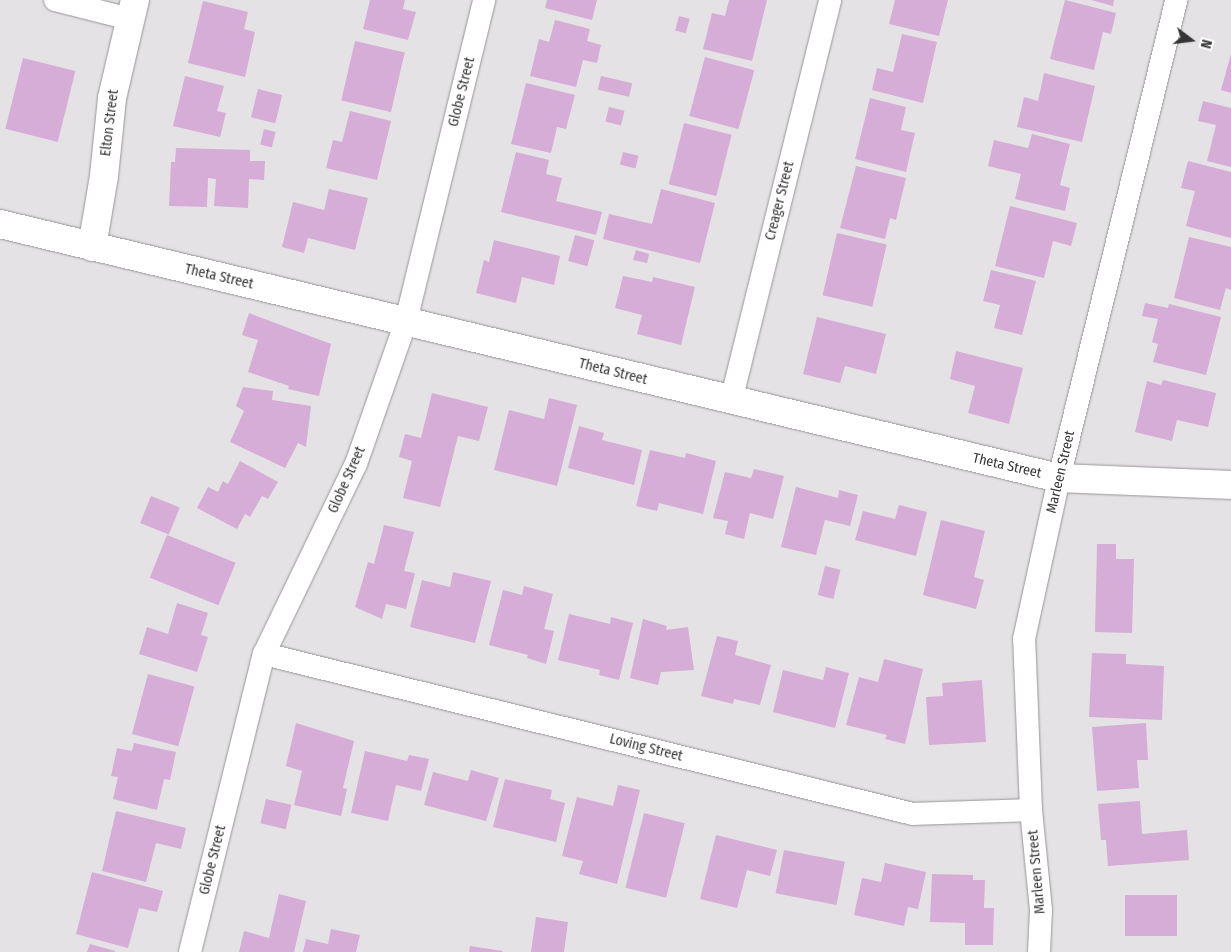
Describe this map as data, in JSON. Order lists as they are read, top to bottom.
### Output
{
  "streets": {
    "street": [
      "Globe Street",
      "Elton Street",
      "Creager Street",
      "Theta Street",
      "Marleen Street",
      "Loving Street"
    ]
  },
  "crossings": [
    ["Globe Street", "Theta Street"],
    ["Globe Street", "Loving Street"],
    ["Elton Street", "Theta Street"],
    ["Creager Street", "Theta Street"],
    ["Theta Street", "Marleen Street"],
    ["Marleen Street", "Loving Street"]
  ],
  "north": "right"
}
